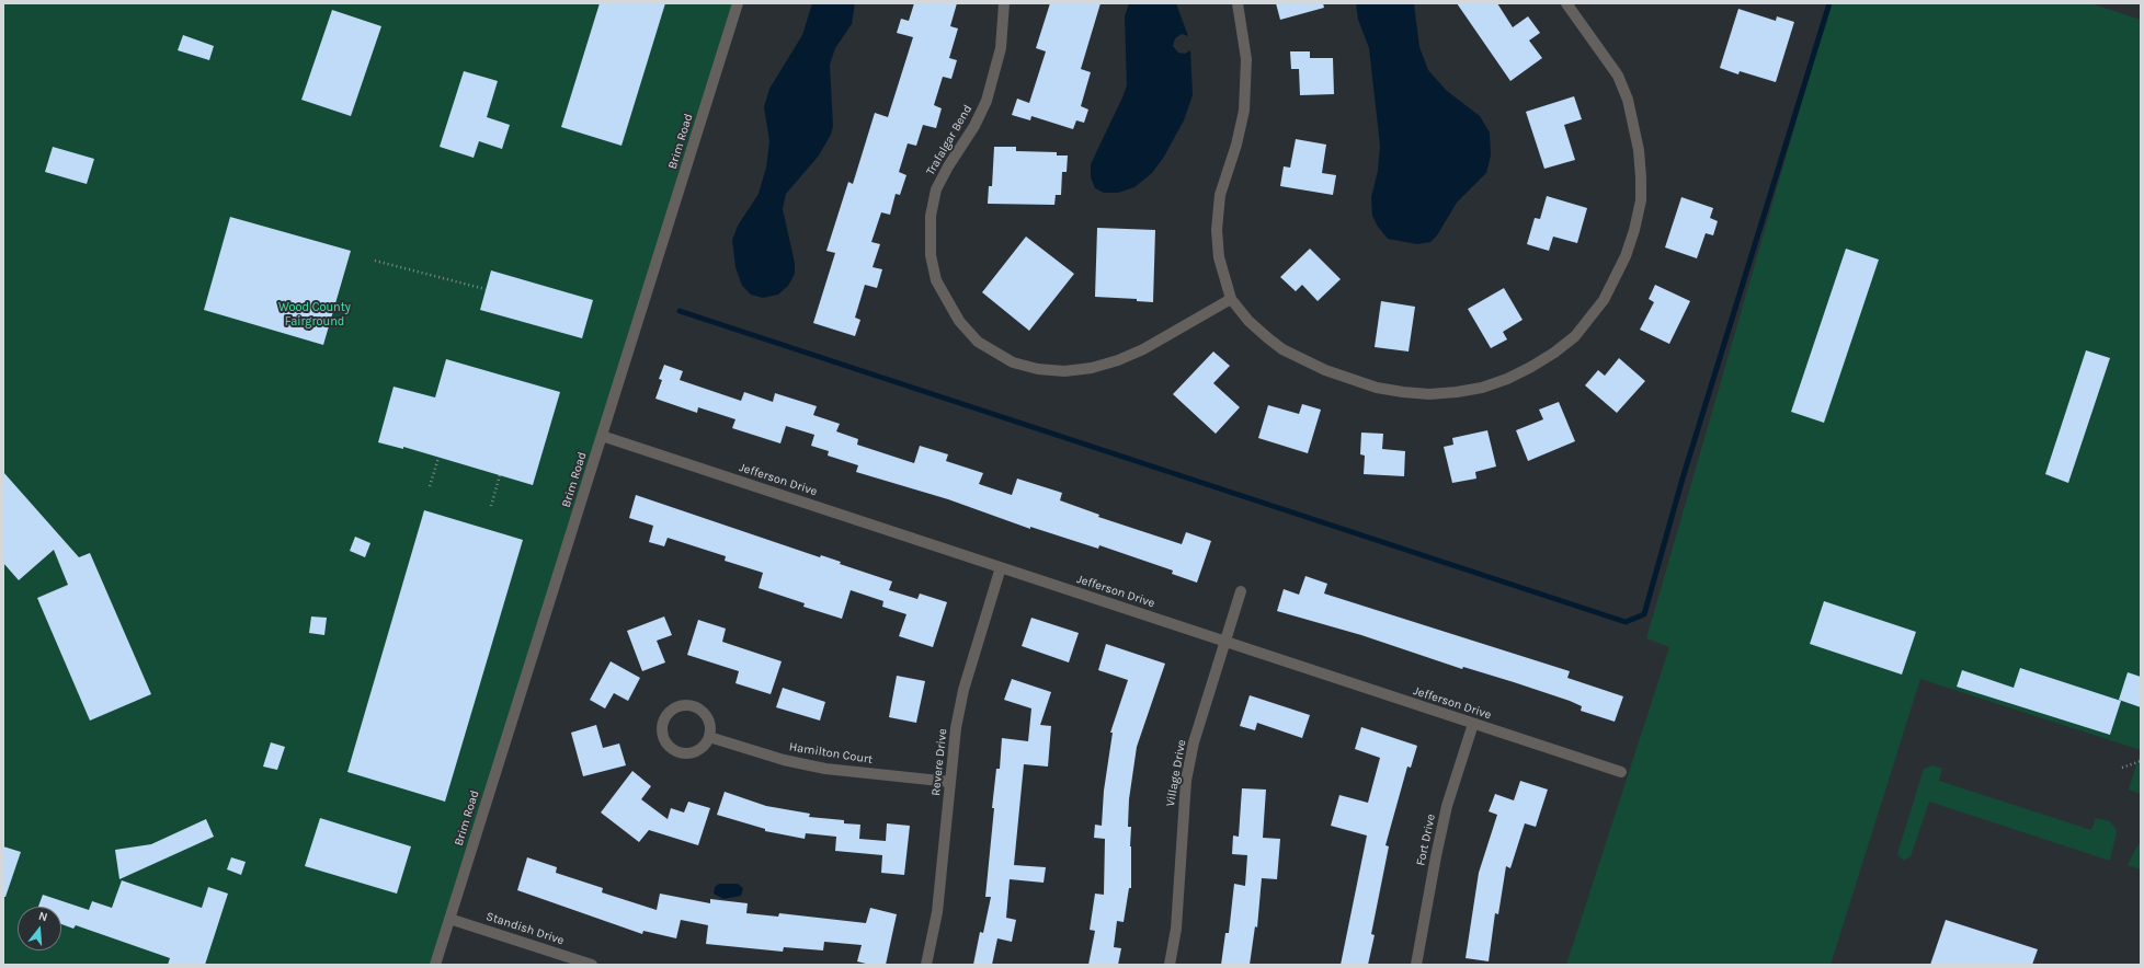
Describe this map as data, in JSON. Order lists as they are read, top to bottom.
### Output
{
  "streets": {
    "street": [
      "Trafalgar Bend",
      "Brim Road",
      "Jefferson Drive",
      "Hamilton Court",
      "Revere Drive",
      "Village Drive",
      "Fort Drive",
      "Standish Drive"
    ]
  },
  "crossings": [
    ["Brim Road", "Jefferson Drive"],
    ["Brim Road", "Standish Drive"],
    ["Jefferson Drive", "Revere Drive"],
    ["Jefferson Drive", "Village Drive"],
    ["Jefferson Drive", "Fort Drive"],
    ["Hamilton Court", "Revere Drive"]
  ],
  "parks": ["Wood County Fairground"],
  "north": "top"
}
